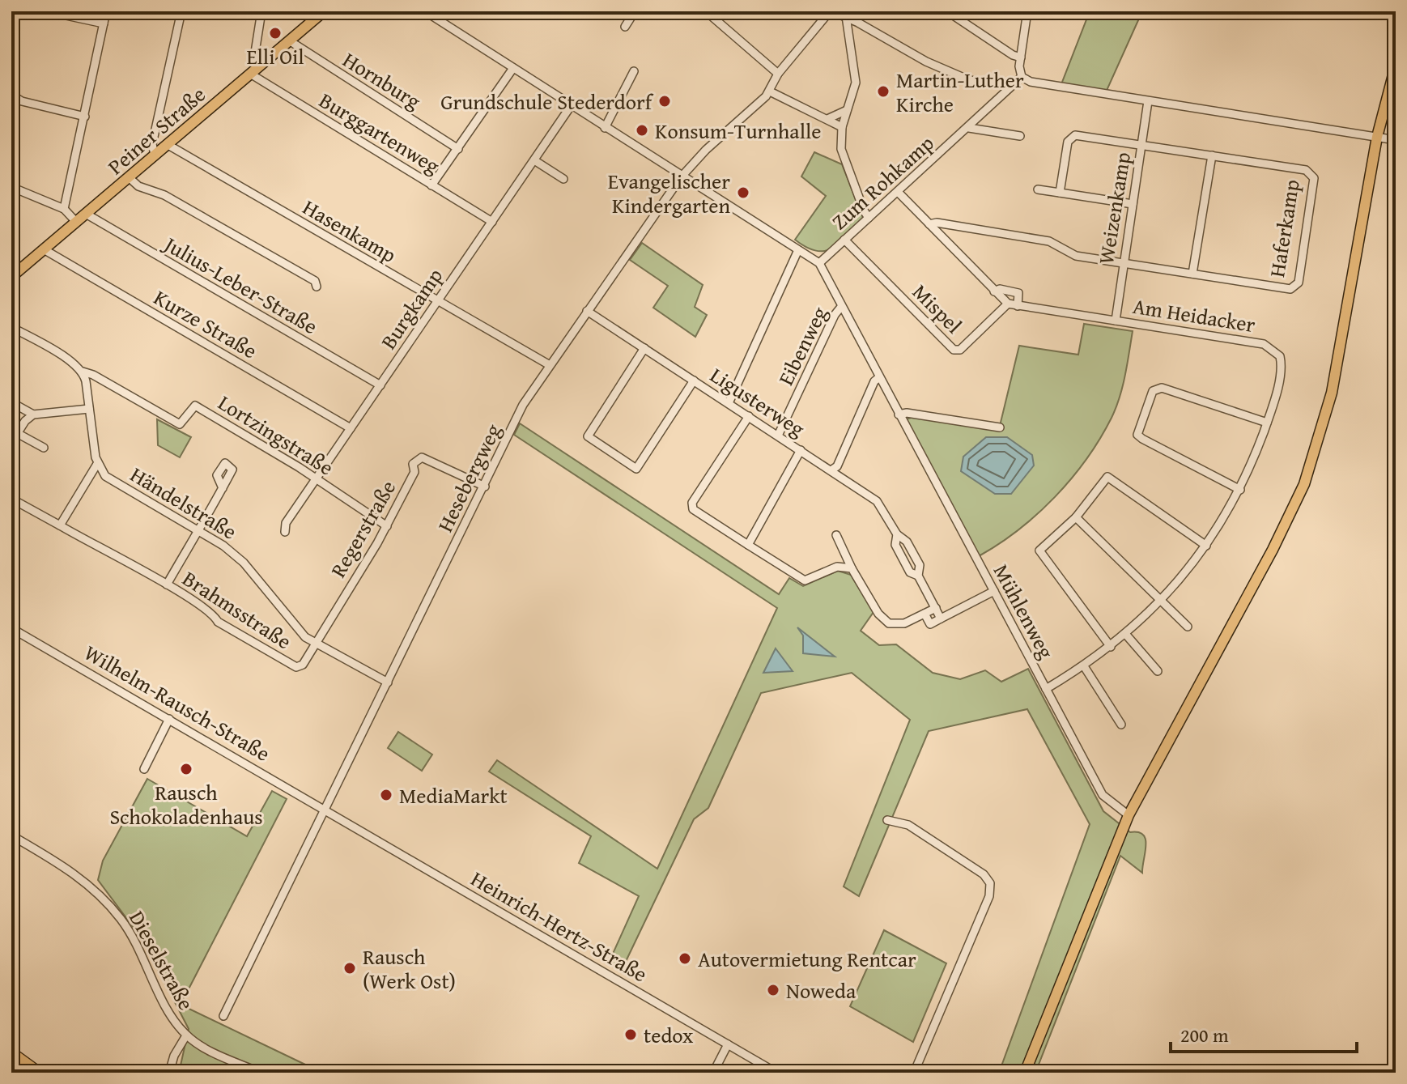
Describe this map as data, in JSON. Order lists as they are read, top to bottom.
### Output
{
  "streets": {
    "main road": ["Peiner Straße"],
    "street": [
      "Hornburg",
      "Burggartenweg",
      "Zum Rohkamp",
      "Weizenkamp",
      "Haferkamp",
      "Hasenkamp",
      "Julius-Leber-Straße",
      "Burgkamp",
      "Mispel",
      "Am Heidacker",
      "Kurze Straße",
      "Eibenweg",
      "Ligusterweg",
      "Lortzingstraße",
      "Hesebergweg",
      "Händelstraße",
      "Regerstraße",
      "Brahmsstraße",
      "Mühlenweg",
      "Wilhelm-Rausch-Straße",
      "Heinrich-Hertz-Straße",
      "Dieselstraße"
    ]
  },
  "crossings": [
    ["Hornburg", "Peiner Straße"],
    ["Peiner Straße", "Burggartenweg"],
    ["Peiner Straße", "Hasenkamp"],
    ["Peiner Straße", "Julius-Leber-Straße"],
    ["Peiner Straße", "Kurze Straße"],
    ["Burggartenweg", "Burgkamp"],
    ["Zum Rohkamp", "Mispel"],
    ["Zum Rohkamp", "Am Heidacker"],
    ["Zum Rohkamp", "Mühlenweg"],
    ["Weizenkamp", "Haferkamp"],
    ["Weizenkamp", "Am Heidacker"],
    ["Haferkamp", "Am Heidacker"],
    ["Hasenkamp", "Burgkamp"],
    ["Hasenkamp", "Hesebergweg"],
    ["Julius-Leber-Straße", "Burgkamp"],
    ["Burgkamp", "Kurze Straße"],
    ["Burgkamp", "Lortzingstraße"],
    ["Mispel", "Am Heidacker"],
    ["Am Heidacker", "Mühlenweg"],
    ["Eibenweg", "Ligusterweg"],
    ["Eibenweg", "Mühlenweg"],
    ["Ligusterweg", "Hesebergweg"],
    ["Lortzingstraße", "Regerstraße"],
    ["Hesebergweg", "Händelstraße"],
    ["Hesebergweg", "Regerstraße"],
    ["Hesebergweg", "Wilhelm-Rausch-Straße"],
    ["Hesebergweg", "Heinrich-Hertz-Straße"],
    ["Händelstraße", "Regerstraße"],
    ["Händelstraße", "Brahmsstraße"],
    ["Regerstraße", "Brahmsstraße"],
    ["Wilhelm-Rausch-Straße", "Heinrich-Hertz-Straße"]
  ],
  "places": [
    "Elli Oil",
    "Martin-Luther Kirche",
    "Grundschule Stederdorf",
    "Konsum-Turnhalle",
    "Evangelischer Kindergarten",
    "Rausch Schokoladenhaus",
    "MediaMarkt",
    "Autovermietung Rentcar",
    "Rausch (Werk Ost)",
    "Noweda",
    "tedox"
  ],
  "scale_bar": "200 m"
}
